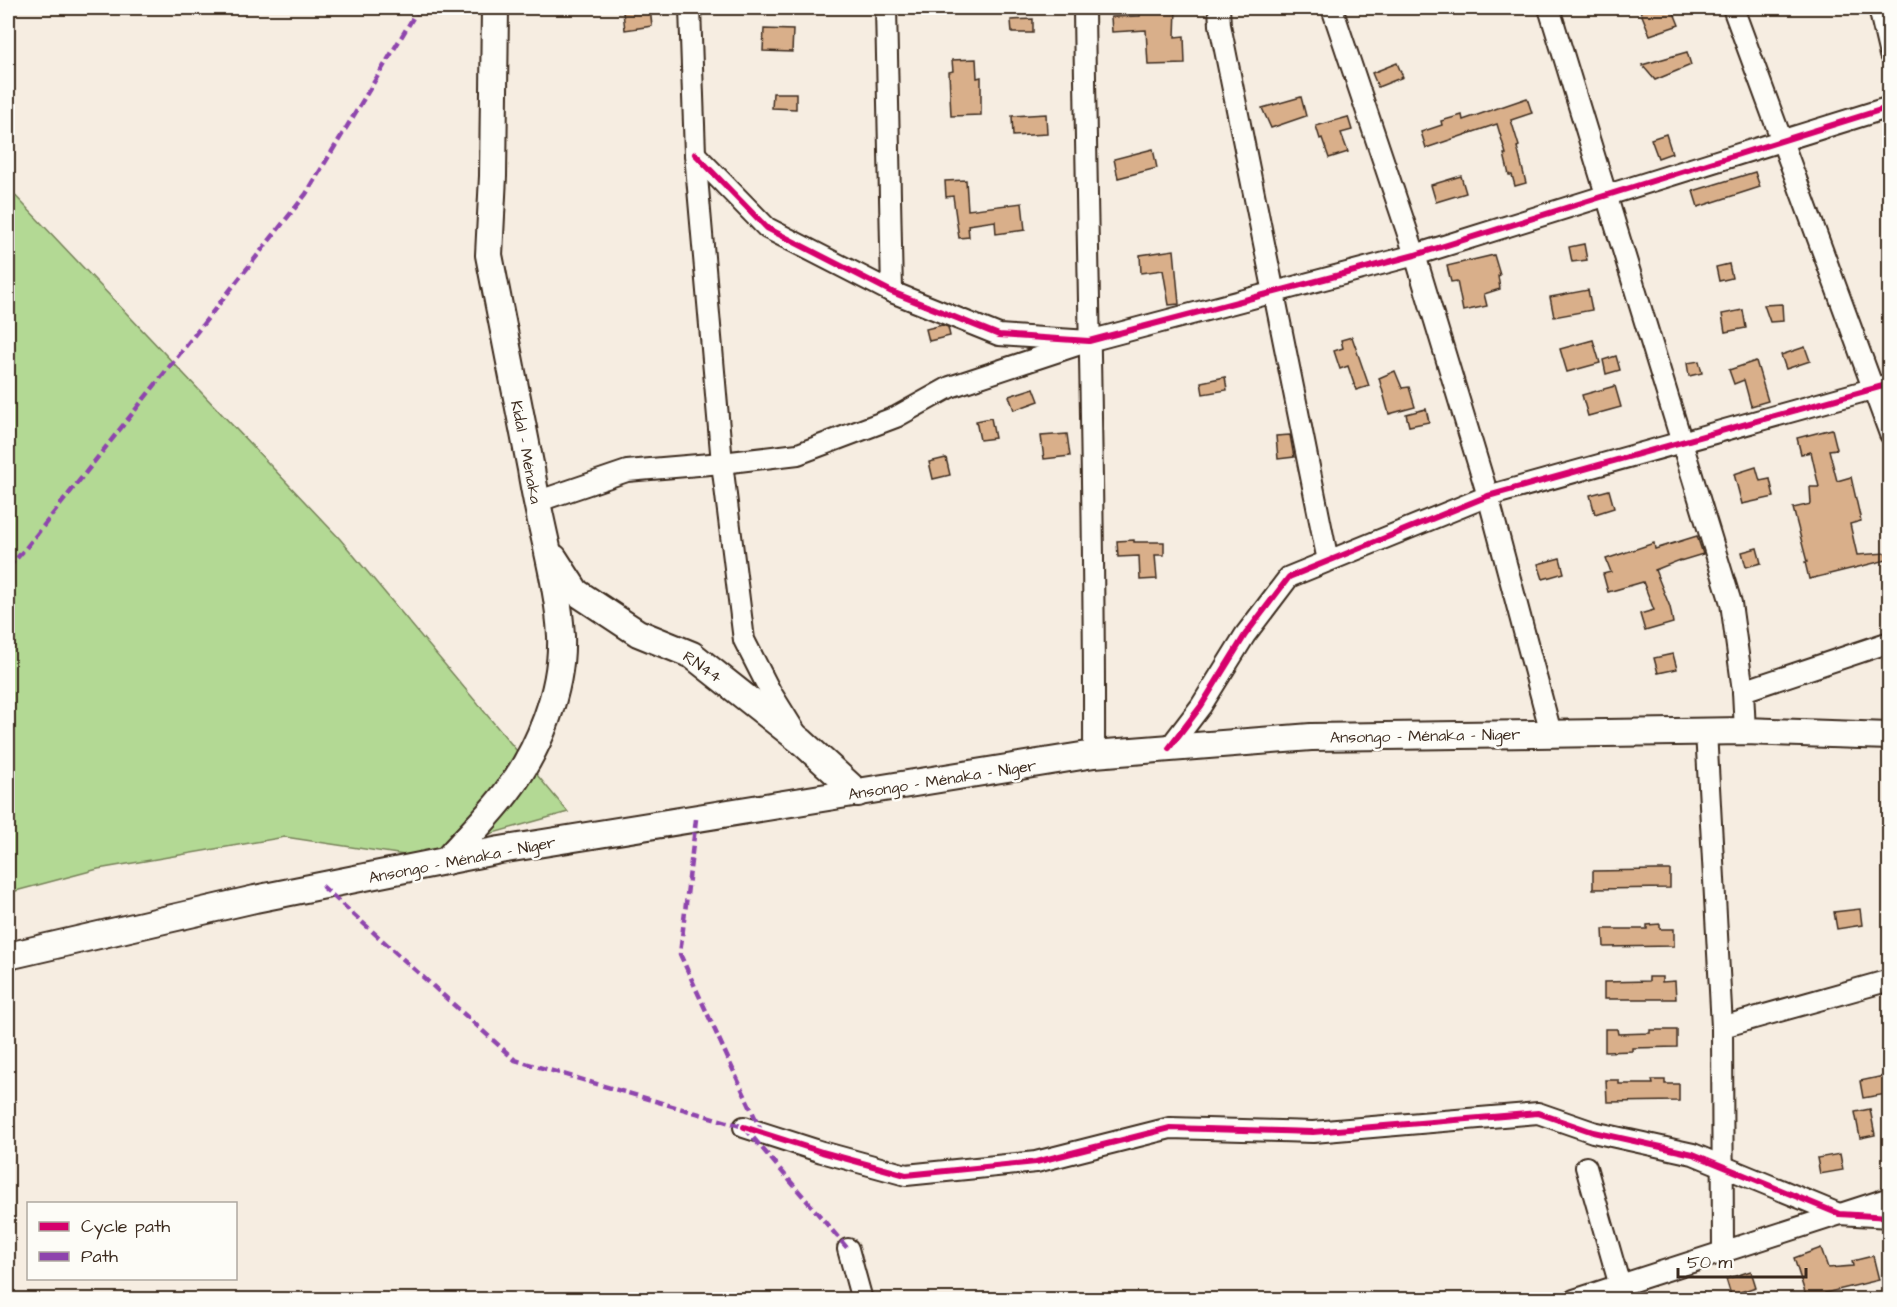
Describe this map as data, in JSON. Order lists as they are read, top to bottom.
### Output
{
  "streets": {
    "main road": ["Kidal - Ménaka", "RN44", "Ansongo - Ménaka - Niger"]
  },
  "crossings": [
    ["Kidal - Ménaka", "RN44"],
    ["Kidal - Ménaka", "Ansongo - Ménaka - Niger"],
    ["RN44", "Ansongo - Ménaka - Niger"]
  ],
  "legend": ["Cycle path", "Path"],
  "scale_bar": "50 m"
}
